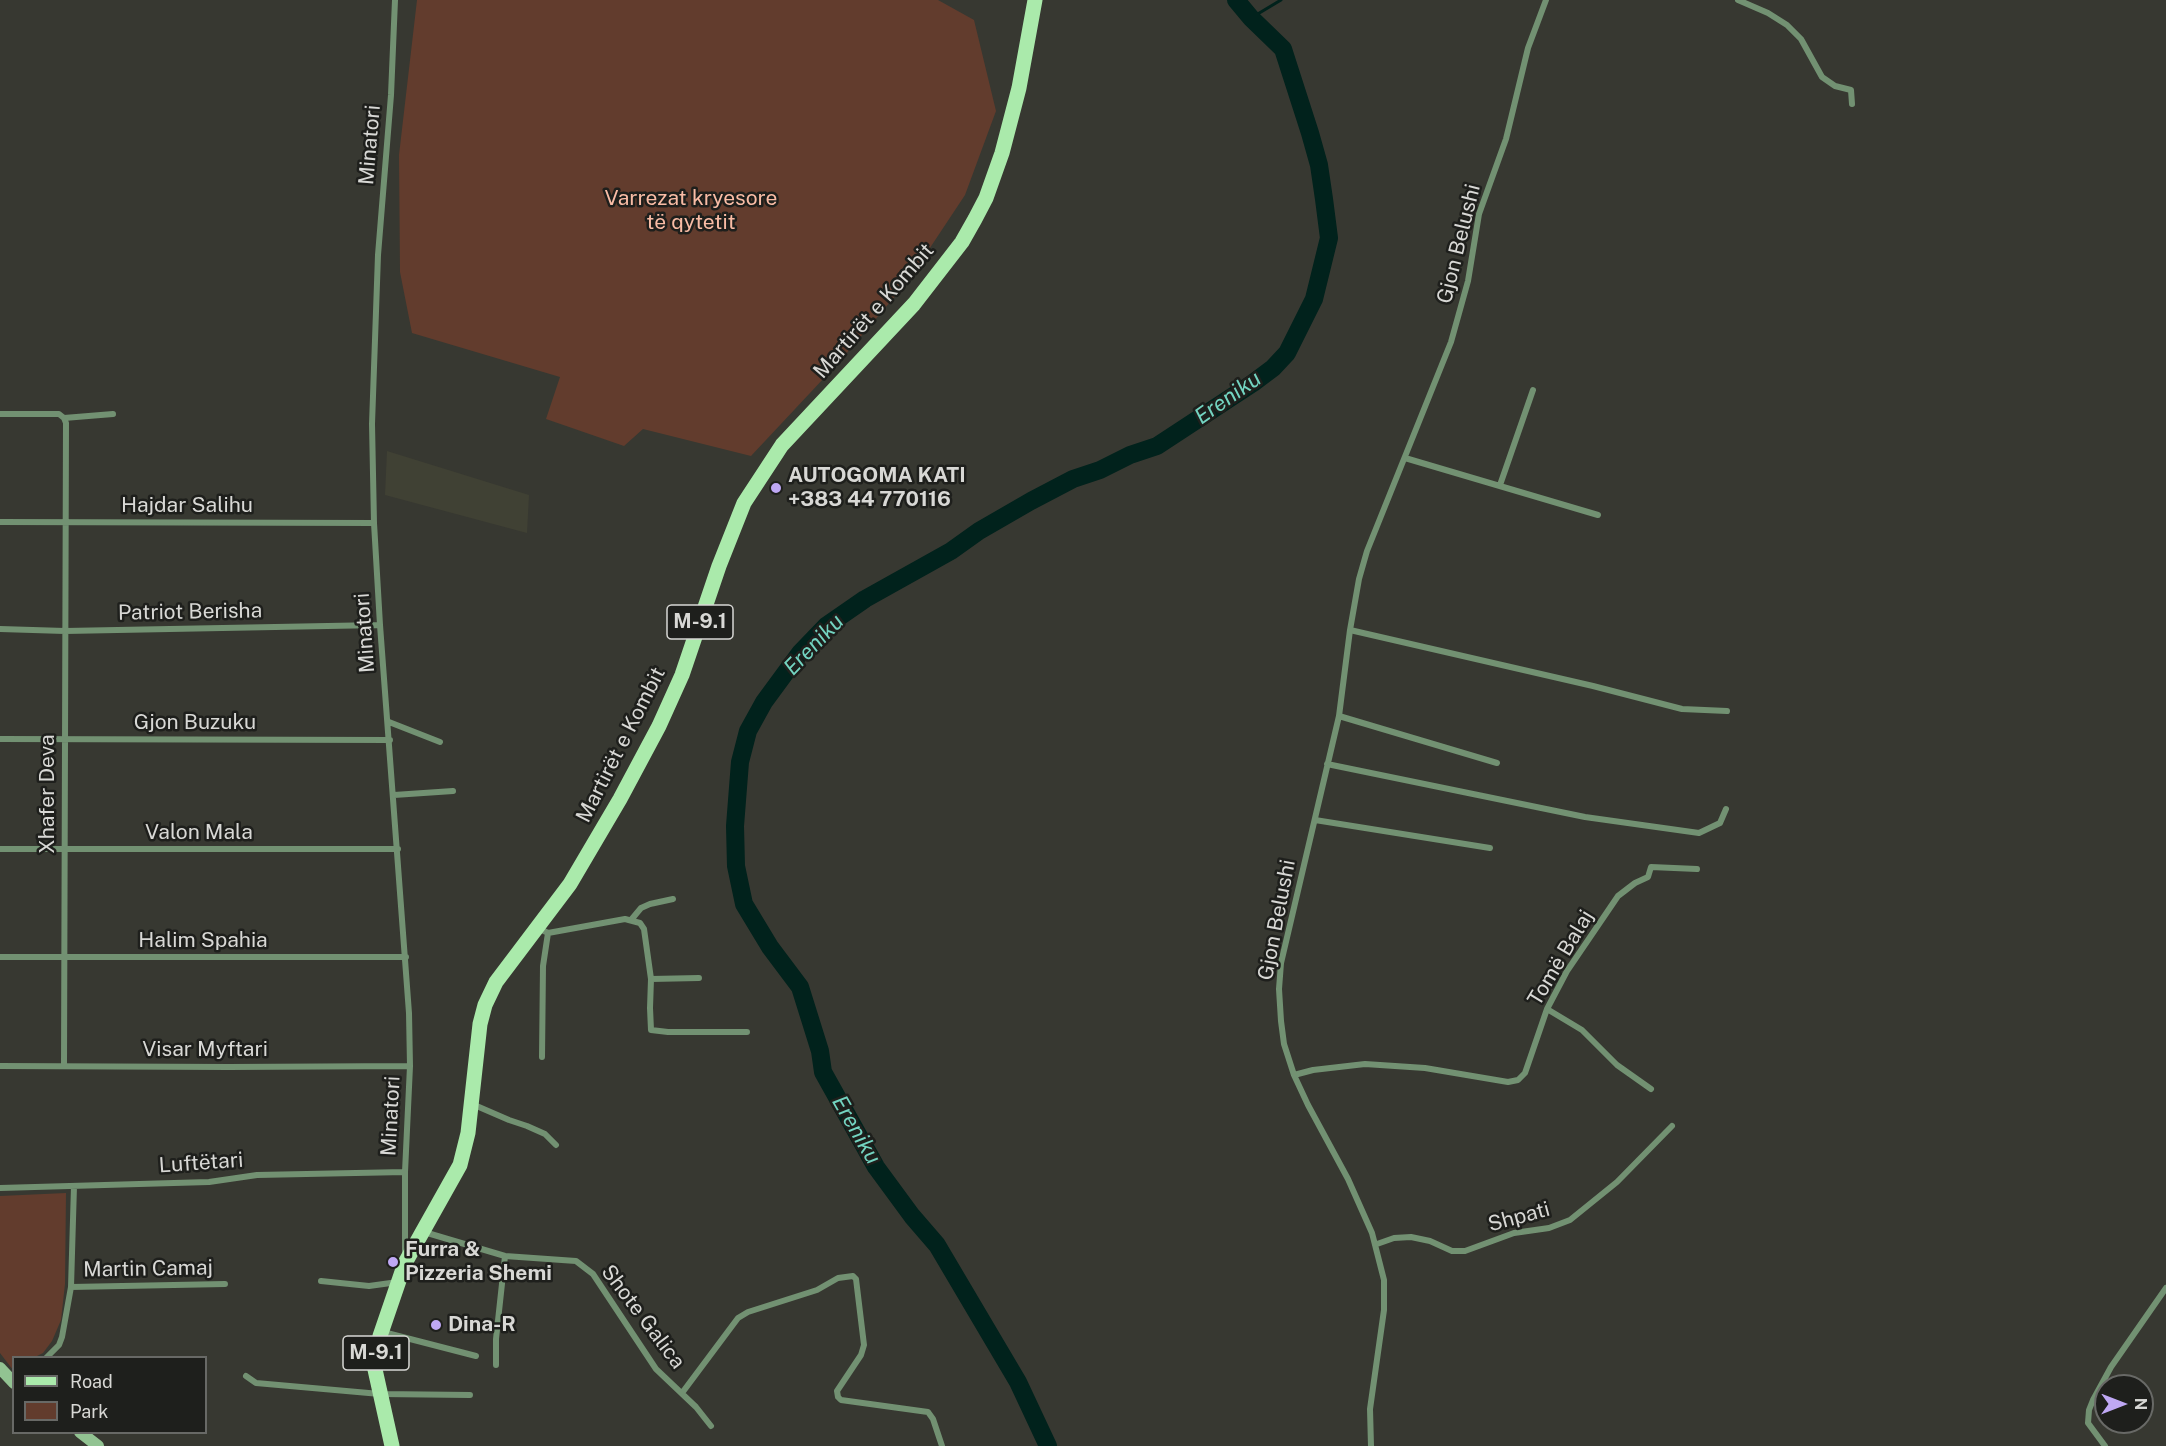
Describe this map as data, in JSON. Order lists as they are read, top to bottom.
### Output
{
  "streets": {
    "main road": ["Martirët e Kombit", "M-9.1"],
    "street": [
      "Minatori",
      "Gjon Belushi",
      "Hajdar Salihu",
      "Patriot Berisha",
      "Gjon Buzuku",
      "Xhafer Deva",
      "Valon Mala",
      "Halim Spahia",
      "Tomë Balaj",
      "Visar Myftari",
      "Luftëtari",
      "Shpati",
      "Martin Camaj",
      "Shote Galica"
    ]
  },
  "crossings": [
    ["Minatori", "Martirët e Kombit"],
    ["Minatori", "Hajdar Salihu"],
    ["Minatori", "Patriot Berisha"],
    ["Minatori", "Gjon Buzuku"],
    ["Minatori", "Valon Mala"],
    ["Minatori", "Halim Spahia"],
    ["Minatori", "Visar Myftari"],
    ["Minatori", "Luftëtari"],
    ["Gjon Belushi", "Tomë Balaj"],
    ["Gjon Belushi", "Shpati"],
    ["Martirët e Kombit", "Shote Galica"],
    ["Hajdar Salihu", "Xhafer Deva"],
    ["Patriot Berisha", "Xhafer Deva"],
    ["Gjon Buzuku", "Xhafer Deva"],
    ["Xhafer Deva", "Valon Mala"],
    ["Xhafer Deva", "Halim Spahia"],
    ["Xhafer Deva", "Visar Myftari"],
    ["Luftëtari", "Martin Camaj"]
  ],
  "water": ["Ereniku"],
  "parks": ["Varrezat kryesore të qytetit"],
  "places": ["AUTOGOMA KATI +383 44 770116", "Furra & Pizzeria Shemi", "Dina-R"],
  "legend": ["Road", "Park"],
  "north": "right"
}
